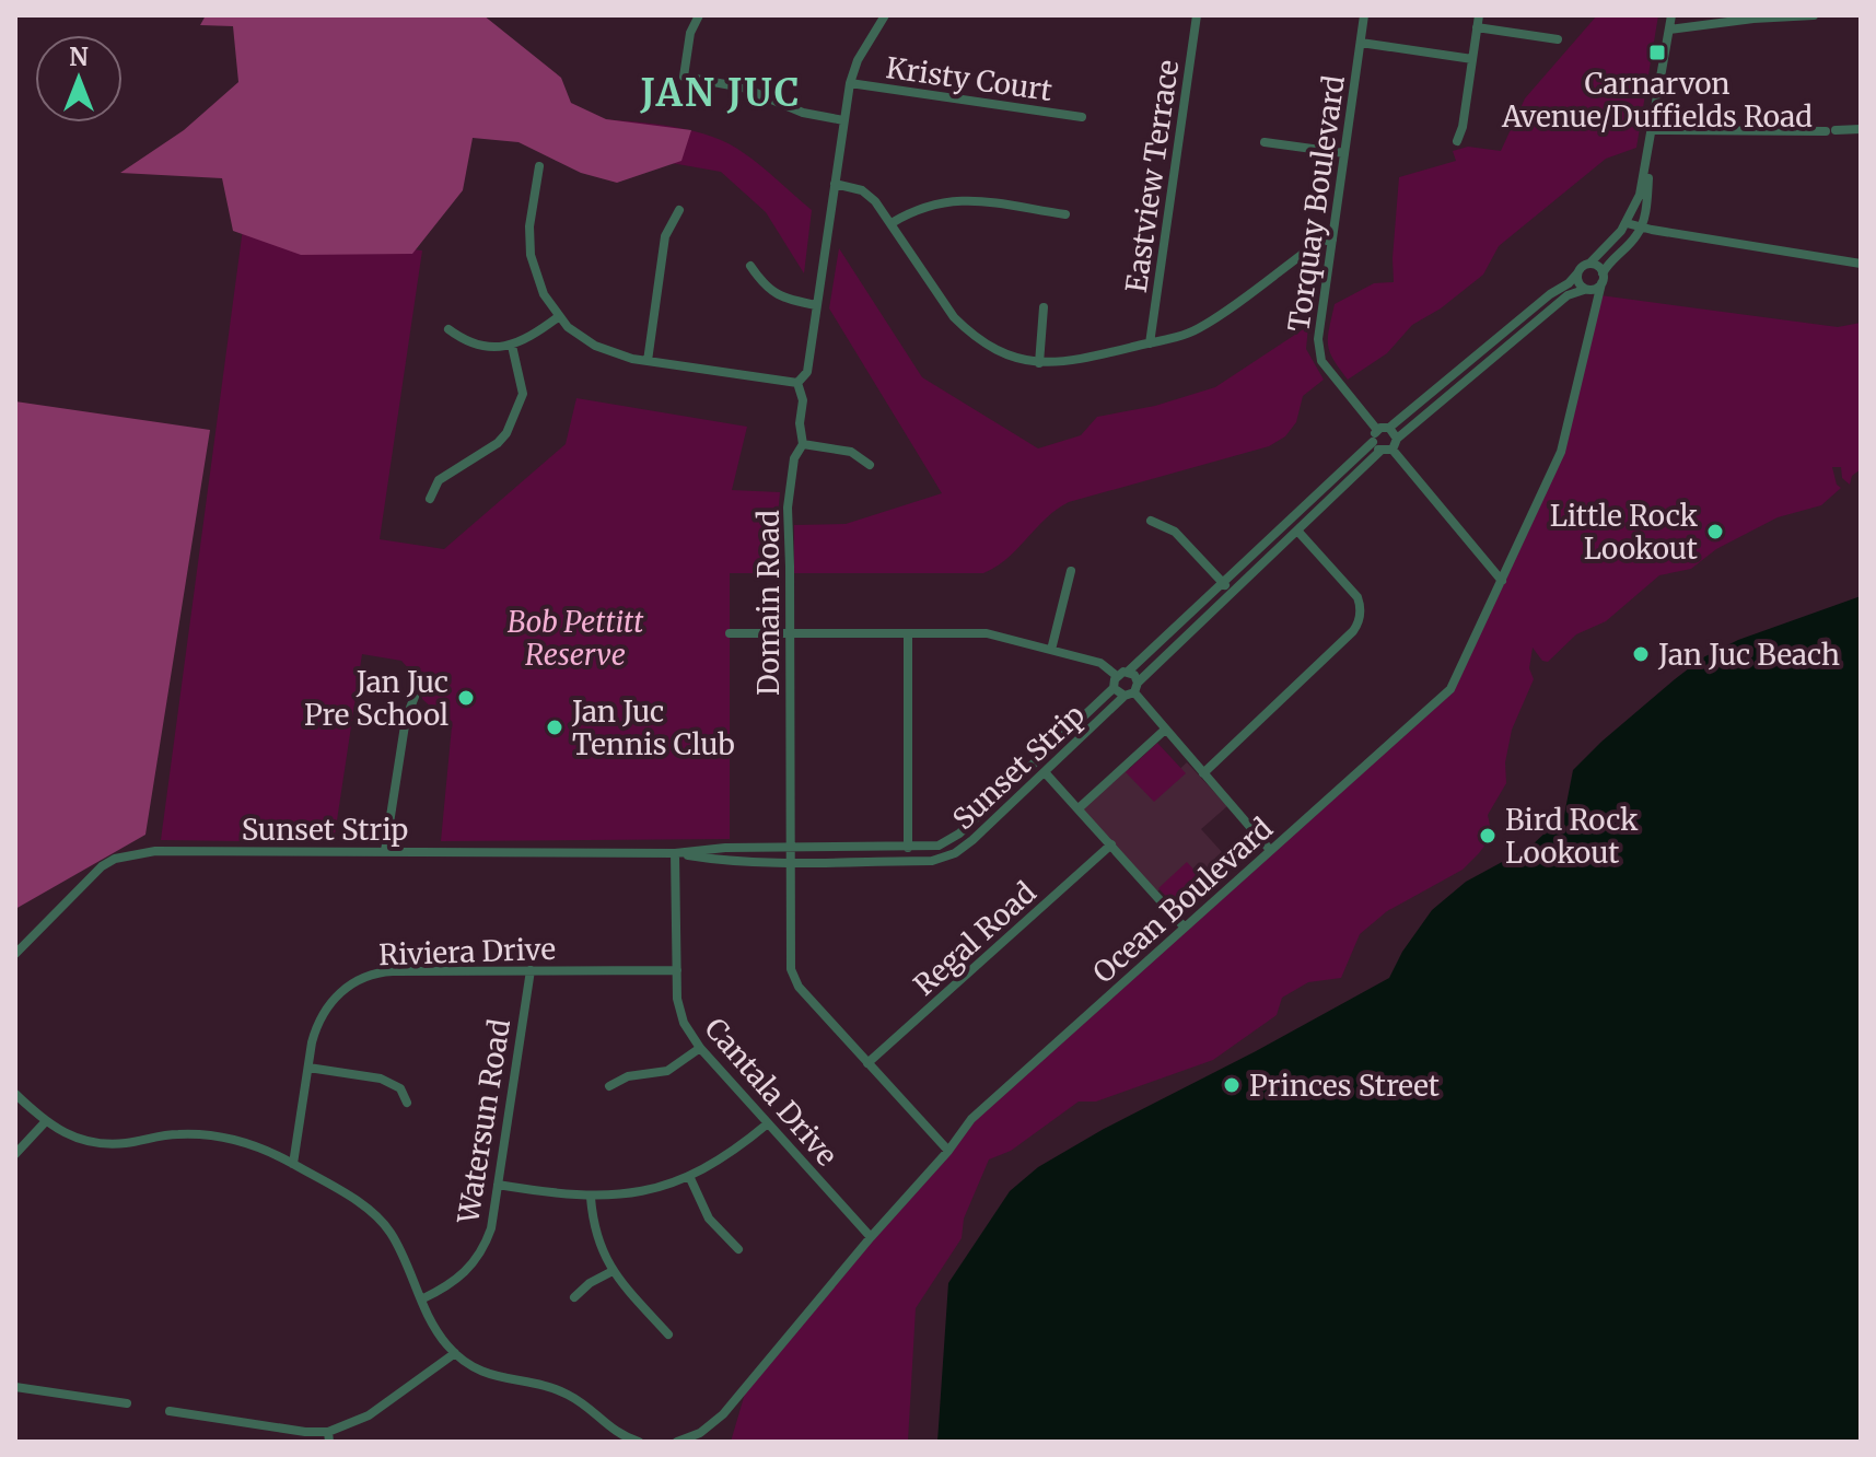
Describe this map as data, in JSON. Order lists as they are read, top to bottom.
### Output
{
  "streets": {
    "street": [
      "Kristy Court",
      "Eastview Terrace",
      "Torquay Boulevard",
      "Domain Road",
      "Sunset Strip",
      "Ocean Boulevard",
      "Regal Road",
      "Riviera Drive",
      "Cantala Drive",
      "Watersun Road"
    ]
  },
  "crossings": [
    ["Kristy Court", "Domain Road"],
    ["Torquay Boulevard", "Sunset Strip"],
    ["Domain Road", "Sunset Strip"],
    ["Domain Road", "Ocean Boulevard"],
    ["Domain Road", "Regal Road"],
    ["Sunset Strip", "Cantala Drive"],
    ["Ocean Boulevard", "Cantala Drive"],
    ["Riviera Drive", "Cantala Drive"],
    ["Riviera Drive", "Watersun Road"]
  ],
  "districts": ["JAN JUC"],
  "parks": ["Bob Pettitt Reserve"],
  "places": {
    "transit": ["Carnarvon Avenue/Duffields Road"],
    "other": [
      "Little Rock Lookout",
      "Jan Juc Beach",
      "Jan Juc Pre School",
      "Jan Juc Tennis Club",
      "Bird Rock Lookout",
      "Princes Street"
    ]
  },
  "north": "top"
}
